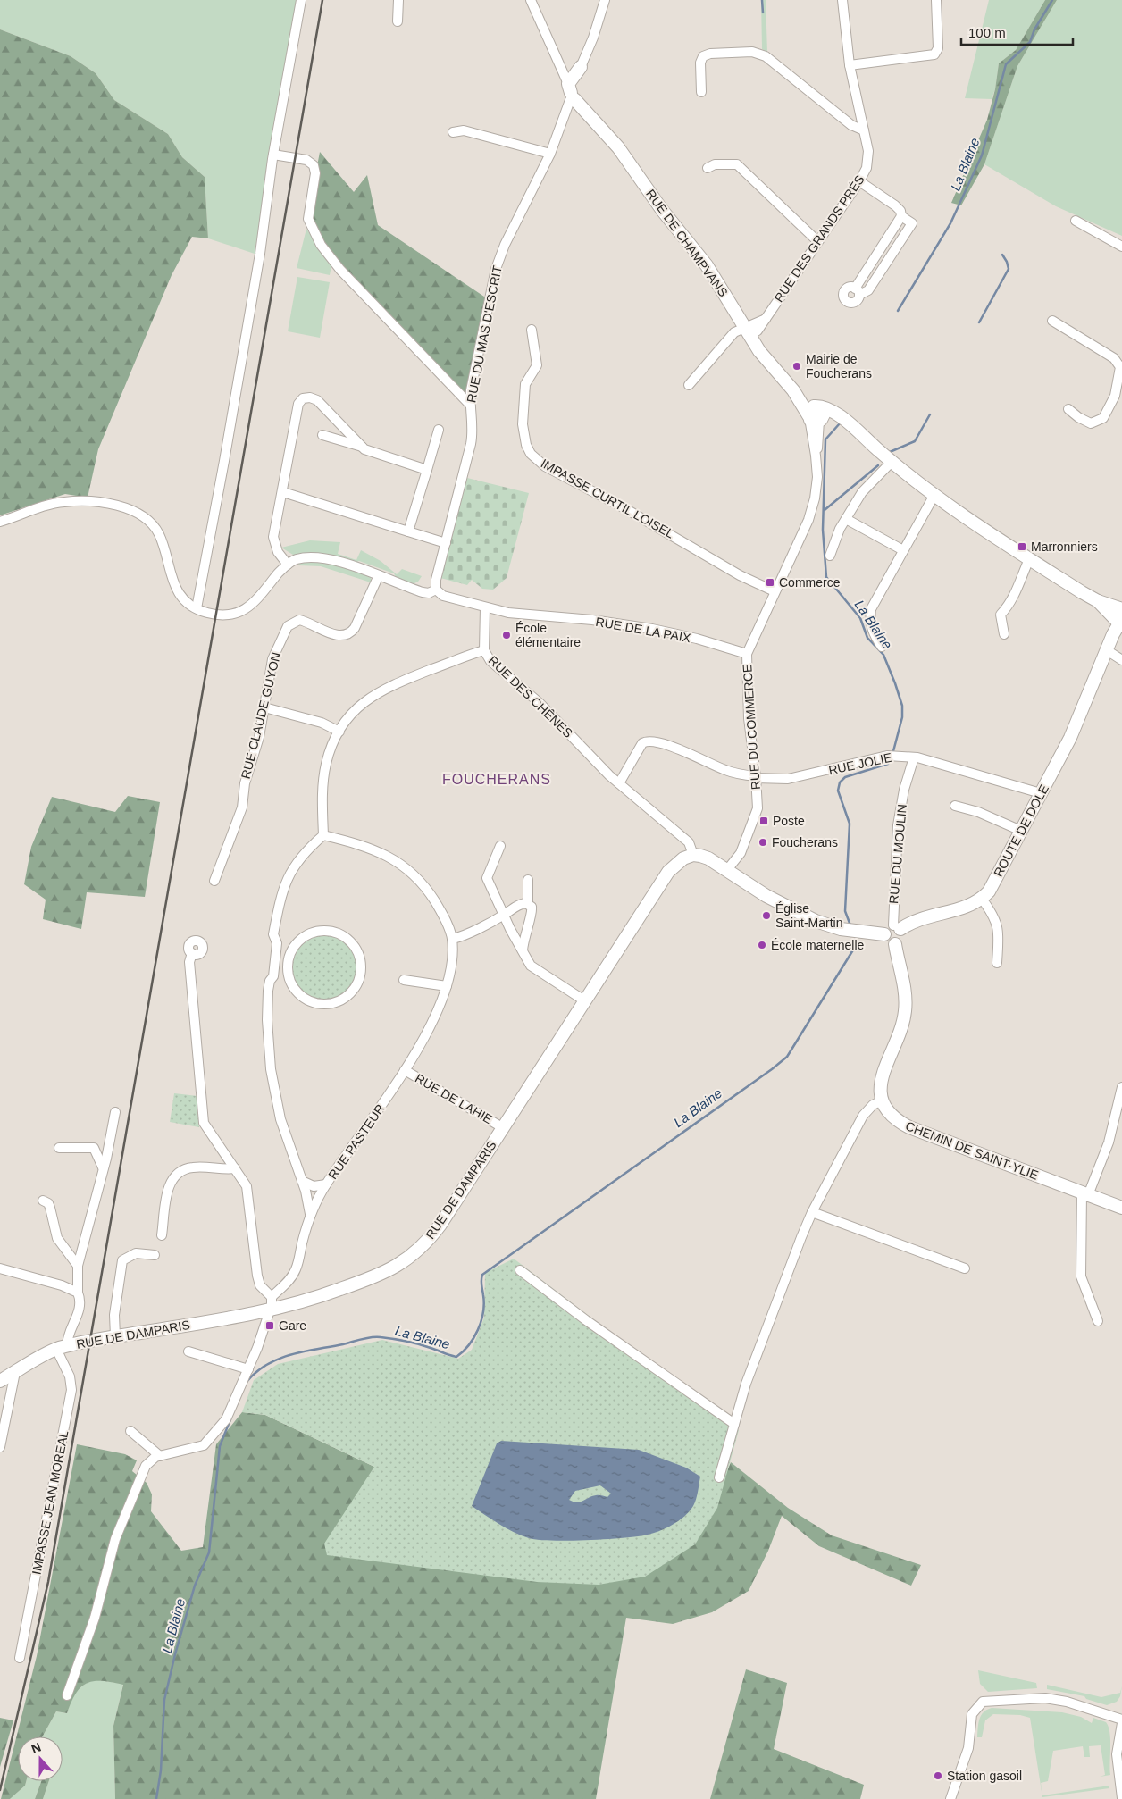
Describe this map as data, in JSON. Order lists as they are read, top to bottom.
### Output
{
  "streets": {
    "main road": [
      "RUE DE CHAMPVANS",
      "ROUTE DE DOLE",
      "CHEMIN DE SAINT-YLIE",
      "RUE DE DAMPARIS"
    ],
    "street": [
      "RUE DES GRANDS PRÉS",
      "RUE DU MAS D'ESCRIT",
      "IMPASSE CURTIL LOISEL",
      "RUE DE LA PAIX",
      "RUE DES CHÊNES",
      "RUE CLAUDE GUYON",
      "RUE DU COMMERCE",
      "RUE JOLIE",
      "RUE DU MOULIN",
      "RUE DE LAHIE",
      "RUE PASTEUR",
      "IMPASSE JEAN MOREAL"
    ]
  },
  "crossings": [
    ["RUE DES GRANDS PRÉS", "RUE DE CHAMPVANS"],
    ["RUE DE CHAMPVANS", "RUE DU MAS D'ESCRIT"],
    ["RUE DE CHAMPVANS", "RUE DU COMMERCE"],
    ["RUE DU MAS D'ESCRIT", "RUE DE LA PAIX"],
    ["IMPASSE CURTIL LOISEL", "RUE DU COMMERCE"],
    ["RUE DE LA PAIX", "RUE DU COMMERCE"],
    ["RUE DES CHÊNES", "RUE JOLIE"],
    ["RUE DES CHÊNES", "RUE PASTEUR"],
    ["RUE DES CHÊNES", "RUE DE DAMPARIS"],
    ["RUE DU COMMERCE", "RUE JOLIE"],
    ["RUE JOLIE", "ROUTE DE DOLE"],
    ["RUE JOLIE", "RUE DU MOULIN"],
    ["ROUTE DE DOLE", "RUE DU MOULIN"],
    ["RUE DE LAHIE", "RUE PASTEUR"],
    ["RUE DE LAHIE", "RUE DE DAMPARIS"],
    ["RUE DE DAMPARIS", "IMPASSE JEAN MOREAL"]
  ],
  "districts": ["FOUCHERANS"],
  "water": ["La Blaine"],
  "places": {
    "other": [
      "Mairie de Foucherans",
      "École élémentaire",
      "Foucherans",
      "Église Saint-Martin",
      "École maternelle",
      "Station gasoil"
    ],
    "transit": [
      "Marronniers",
      "Commerce",
      "Poste",
      "Gare"
    ]
  },
  "scale_bar": "100 m",
  "north": "top"
}
